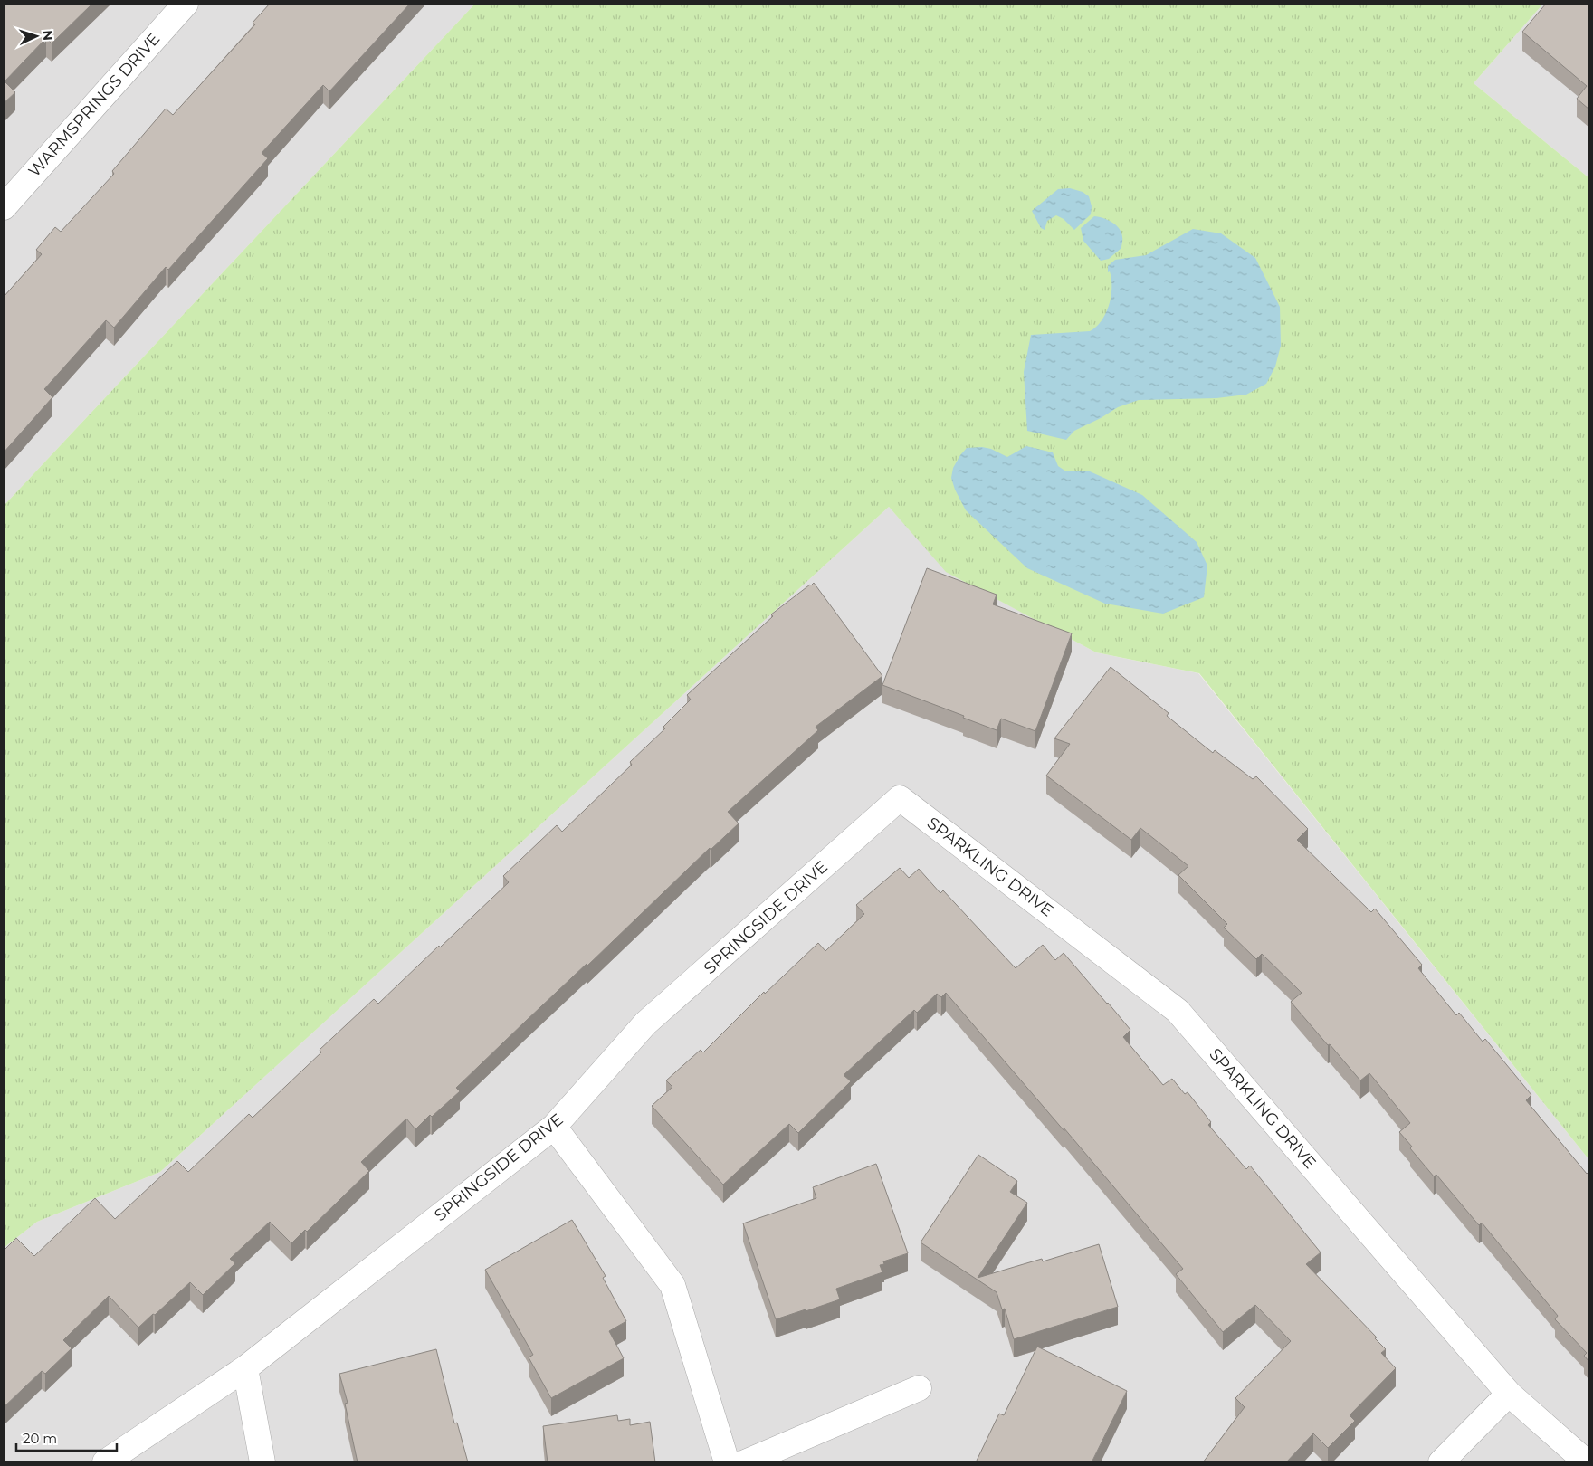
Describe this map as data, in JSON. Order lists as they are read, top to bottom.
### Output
{
  "streets": {
    "street": ["WARMSPRINGS DRIVE", "SPARKLING DRIVE", "SPRINGSIDE DRIVE"]
  },
  "crossings": [
    ["SPARKLING DRIVE", "SPRINGSIDE DRIVE"]
  ],
  "scale_bar": "20 m",
  "north": "right"
}
